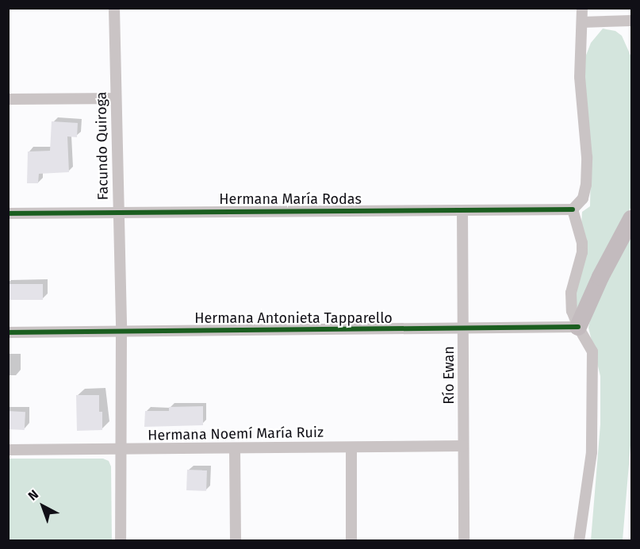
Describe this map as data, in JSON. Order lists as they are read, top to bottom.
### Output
{
  "streets": {
    "street": [
      "Facundo Quiroga",
      "Hermana María Rodas",
      "Hermana Antonieta Tapparello",
      "Río Ewan",
      "Hermana Noemí María Ruiz"
    ]
  },
  "crossings": [
    ["Facundo Quiroga", "Hermana María Rodas"],
    ["Facundo Quiroga", "Hermana Antonieta Tapparello"],
    ["Facundo Quiroga", "Hermana Noemí María Ruiz"],
    ["Hermana María Rodas", "Río Ewan"],
    ["Hermana Antonieta Tapparello", "Río Ewan"],
    ["Río Ewan", "Hermana Noemí María Ruiz"]
  ],
  "north": "top left"
}
